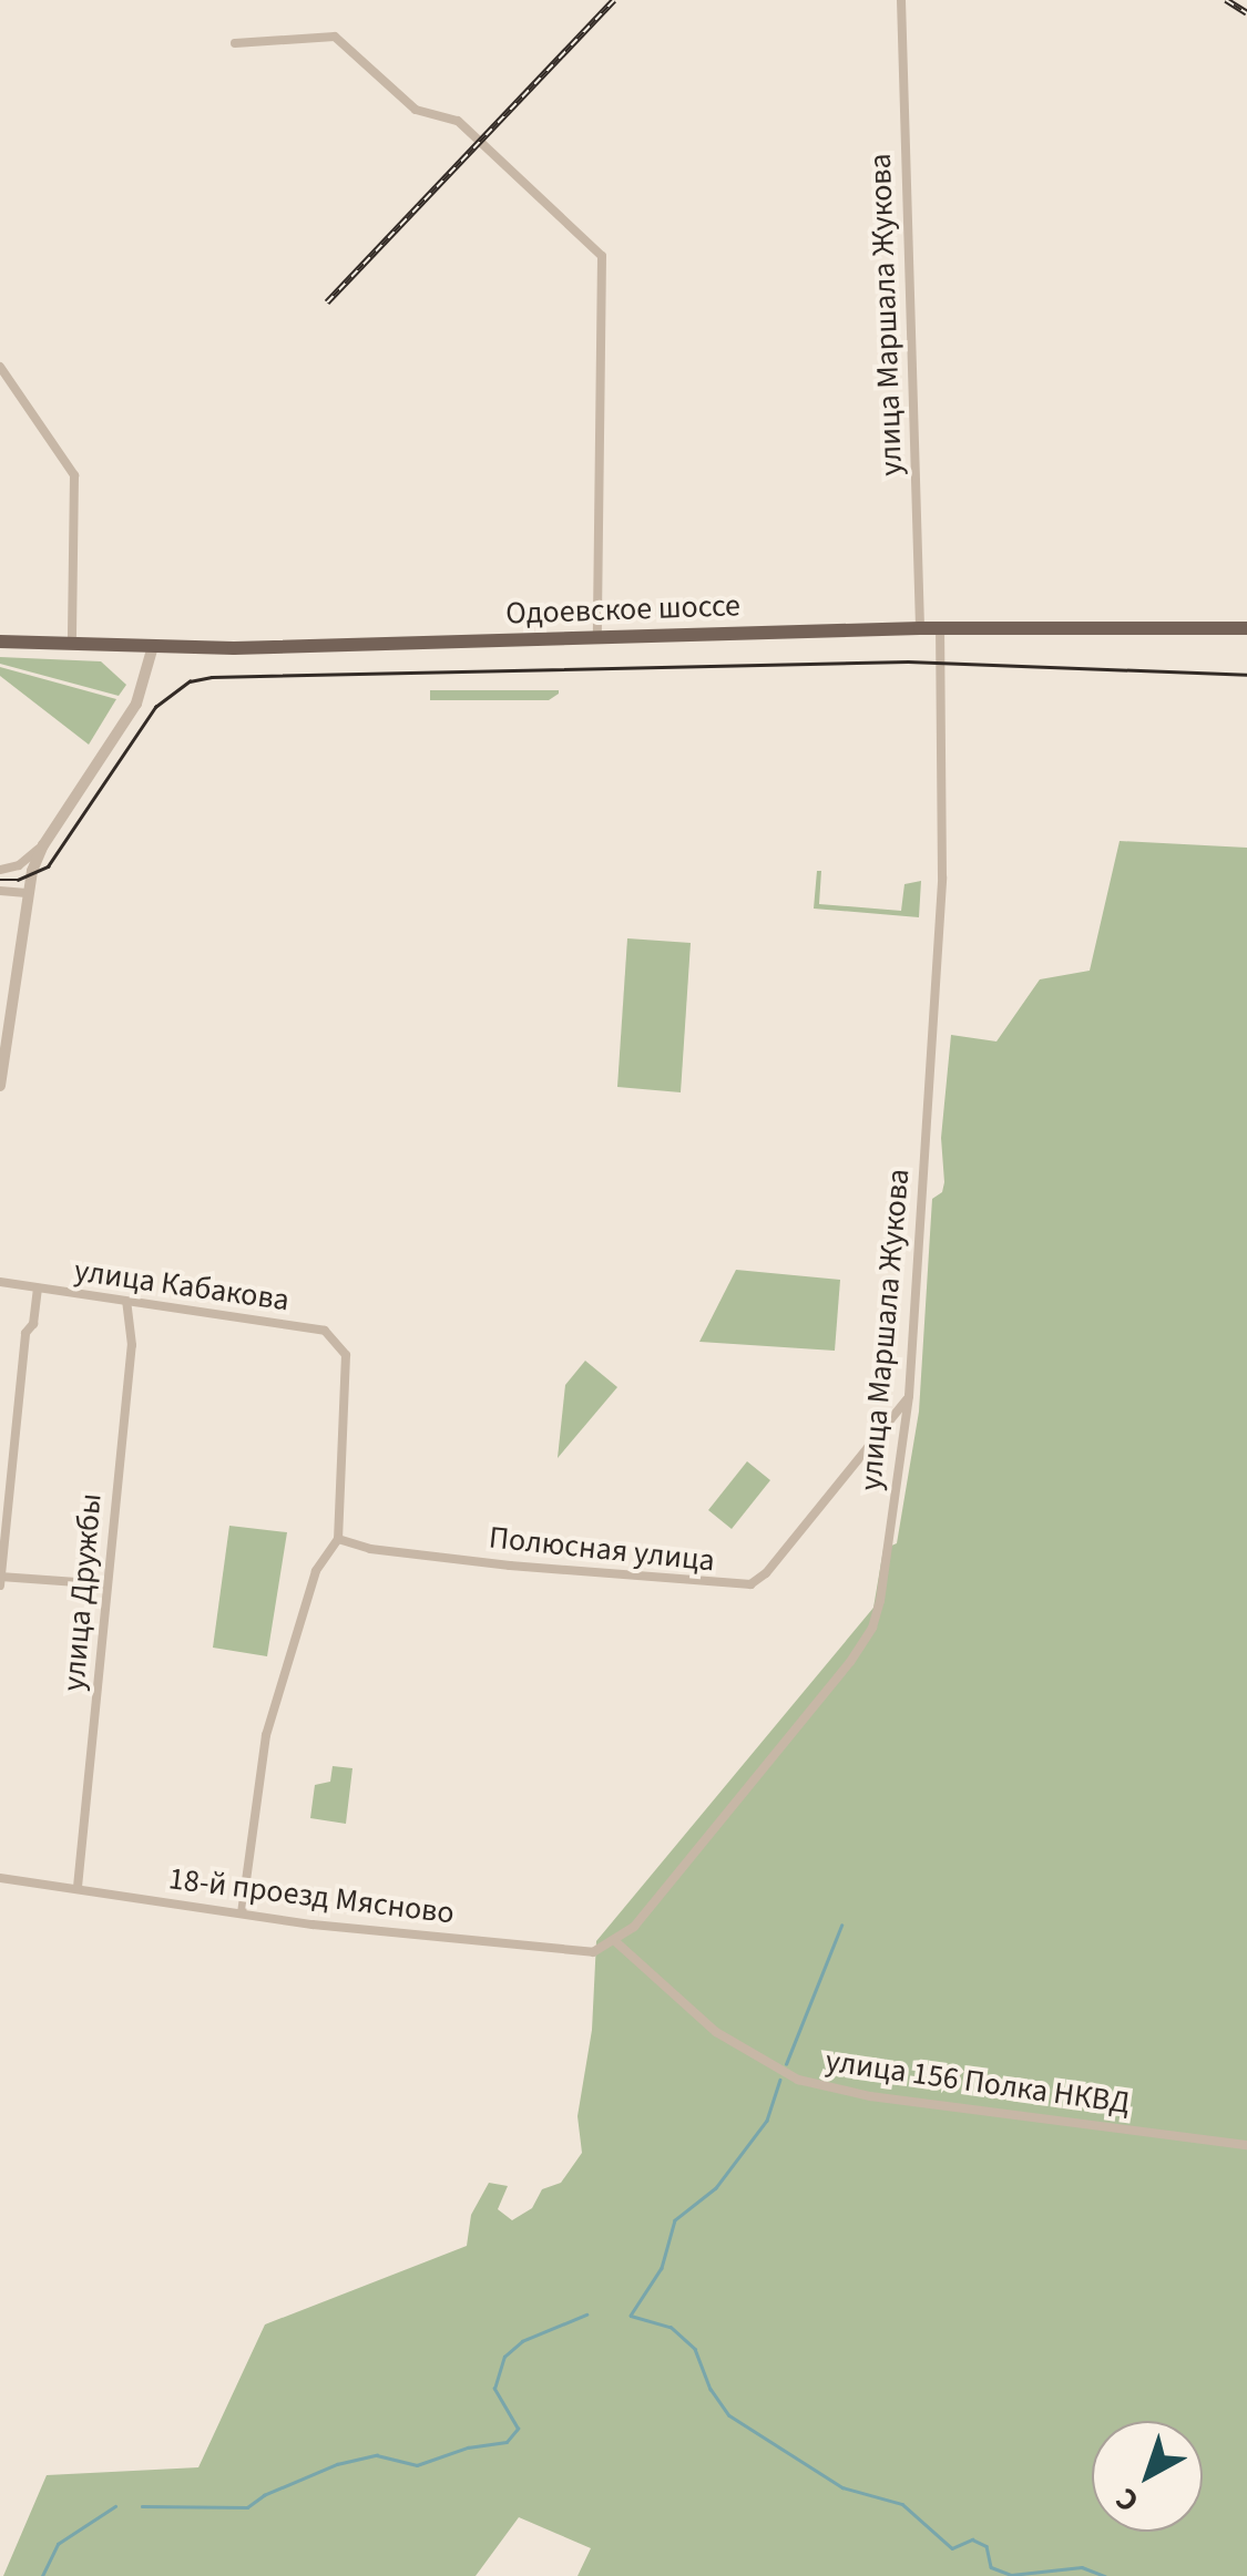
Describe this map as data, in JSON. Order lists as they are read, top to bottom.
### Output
{
  "streets": {
    "main road": ["Одоевское шоссе"],
    "street": [
      "улица Маршала Жукова",
      "улица Кабакова",
      "Полюсная улица",
      "улица Дружбы",
      "18-й проезд Мясново",
      "улица 156 Полка НКВД"
    ]
  },
  "crossings": [
    ["улица Маршала Жукова", "Одоевское шоссе"],
    ["улица Маршала Жукова", "Полюсная улица"],
    ["улица Маршала Жукова", "18-й проезд Мясново"],
    ["улица Маршала Жукова", "улица 156 Полка НКВД"],
    ["улица Кабакова", "Полюсная улица"],
    ["улица Кабакова", "улица Дружбы"],
    ["улица Дружбы", "18-й проезд Мясново"],
    ["18-й проезд Мясново", "улица 156 Полка НКВД"]
  ],
  "north": "bottom left"
}
